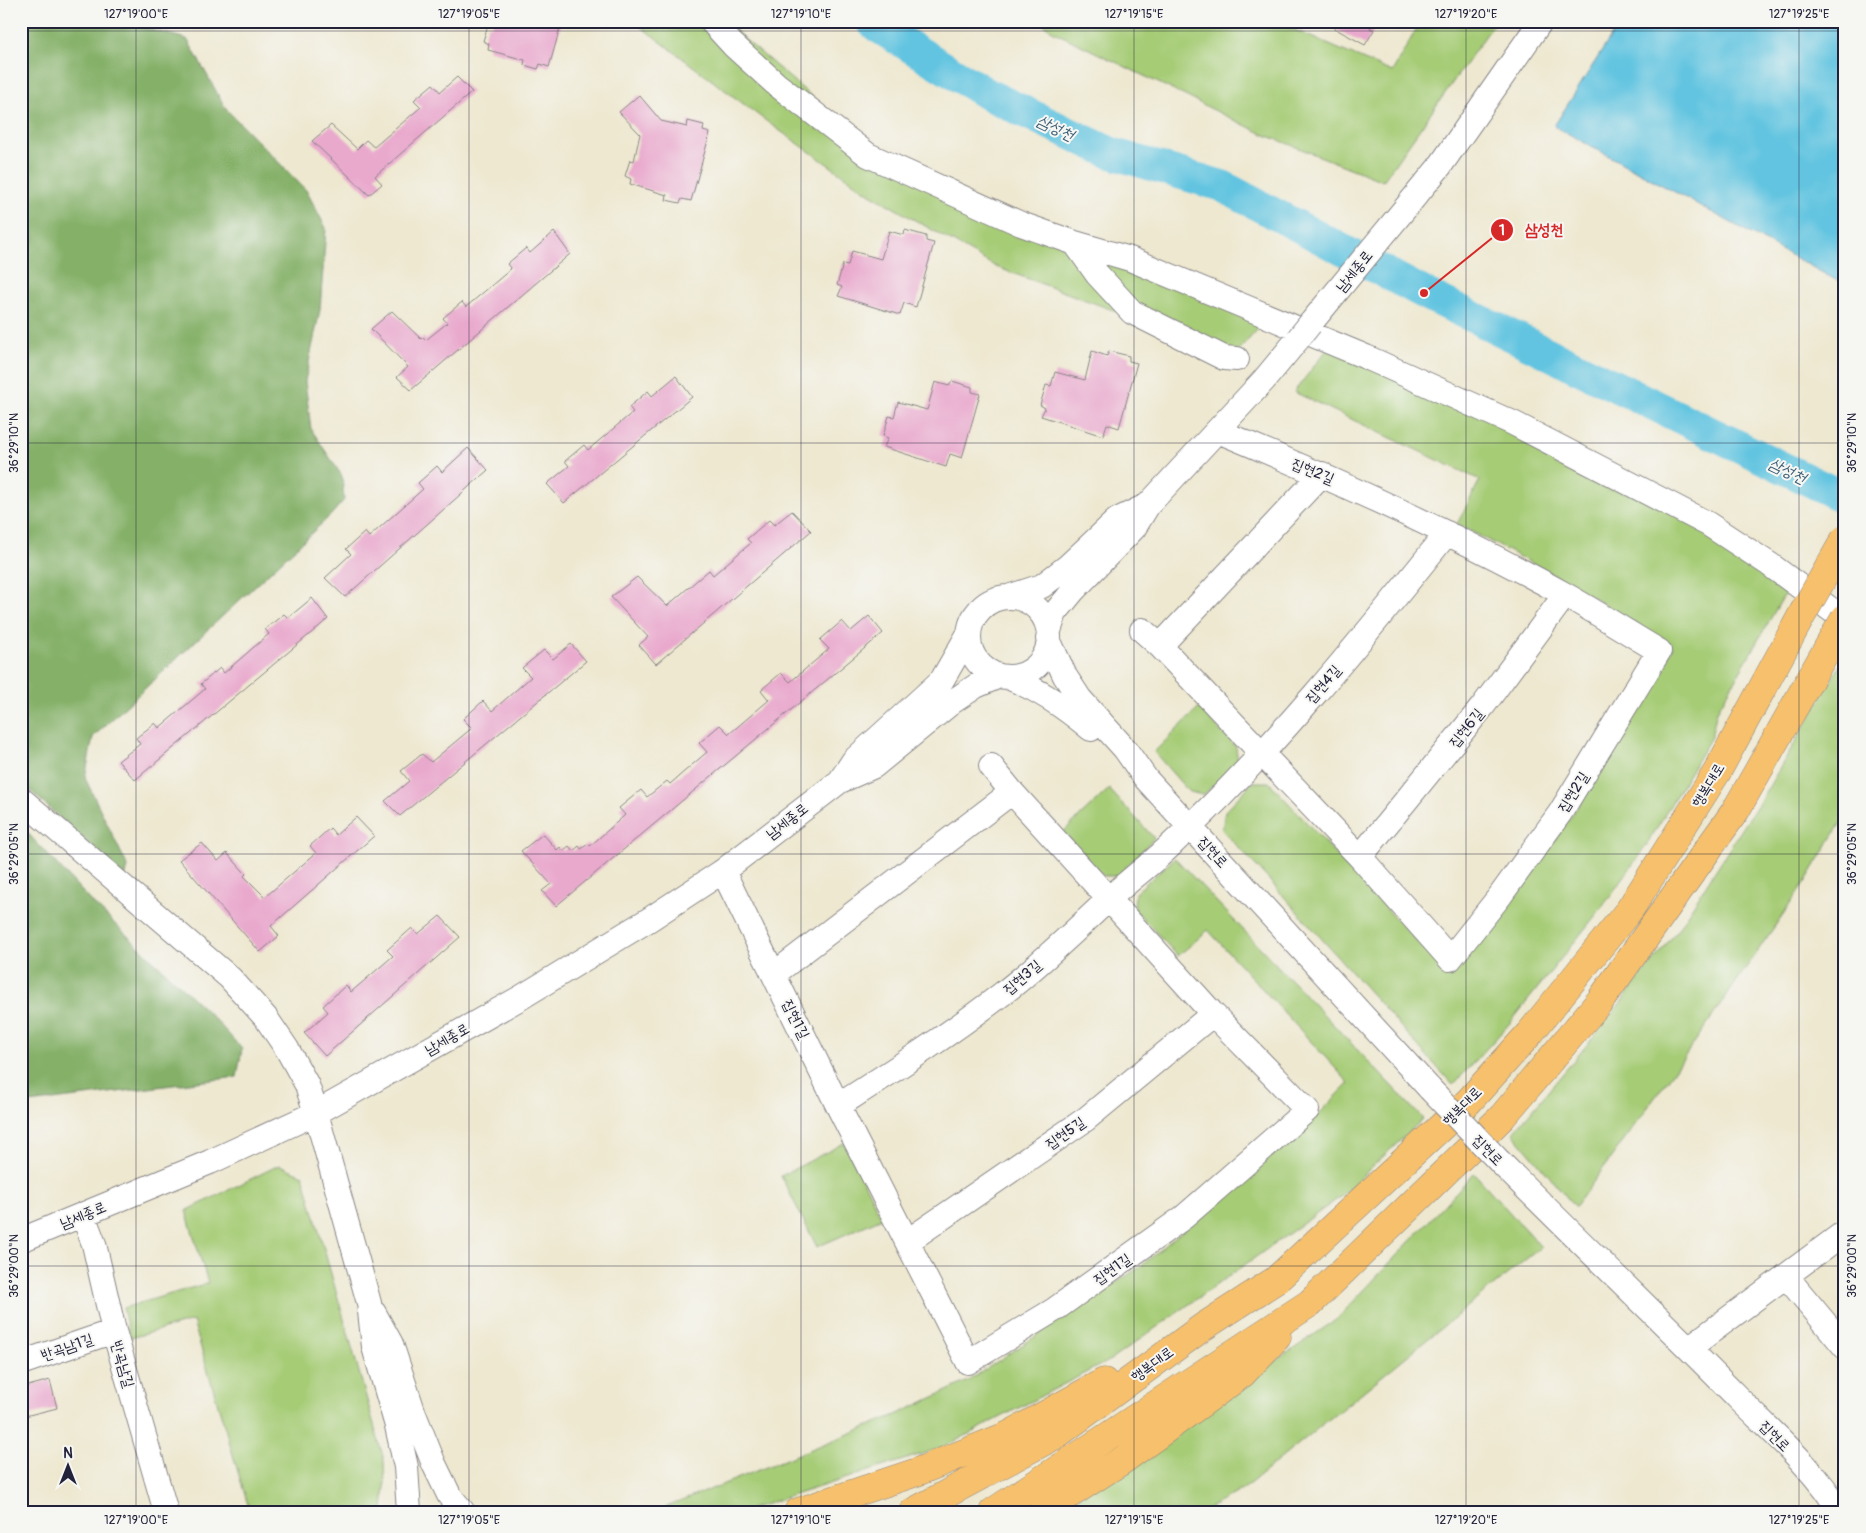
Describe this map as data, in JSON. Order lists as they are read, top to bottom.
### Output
{
  "streets": {
    "highway": ["행복대로"],
    "street": [
      "남세종로",
      "집현2길",
      "집현4길",
      "집현6길",
      "집현로",
      "집현3길",
      "집현1길",
      "집현5길",
      "반곡남1길",
      "반곡남길"
    ]
  },
  "crossings": [
    ["남세종로", "집현2길"],
    ["남세종로", "집현로"],
    ["남세종로", "집현1길"],
    ["남세종로", "반곡남길"],
    ["집현2길", "집현4길"],
    ["집현2길", "집현6길"],
    ["집현4길", "집현로"],
    ["집현4길", "집현3길"],
    ["집현로", "집현3길"],
    ["집현3길", "집현1길"],
    ["집현1길", "집현5길"],
    ["반곡남1길", "반곡남길"]
  ],
  "water": ["삼성천"],
  "places": ["삼성천"],
  "north": "top",
  "coordinates": [
    "127°19'00\"E",
    "127°19'05\"E",
    "127°19'10\"E",
    "127°19'15\"E",
    "127°19'20\"E",
    "127°19'25\"E",
    "36°29'10\"N",
    "36°29'05\"N",
    "36°29'00\"N"
  ]
}
